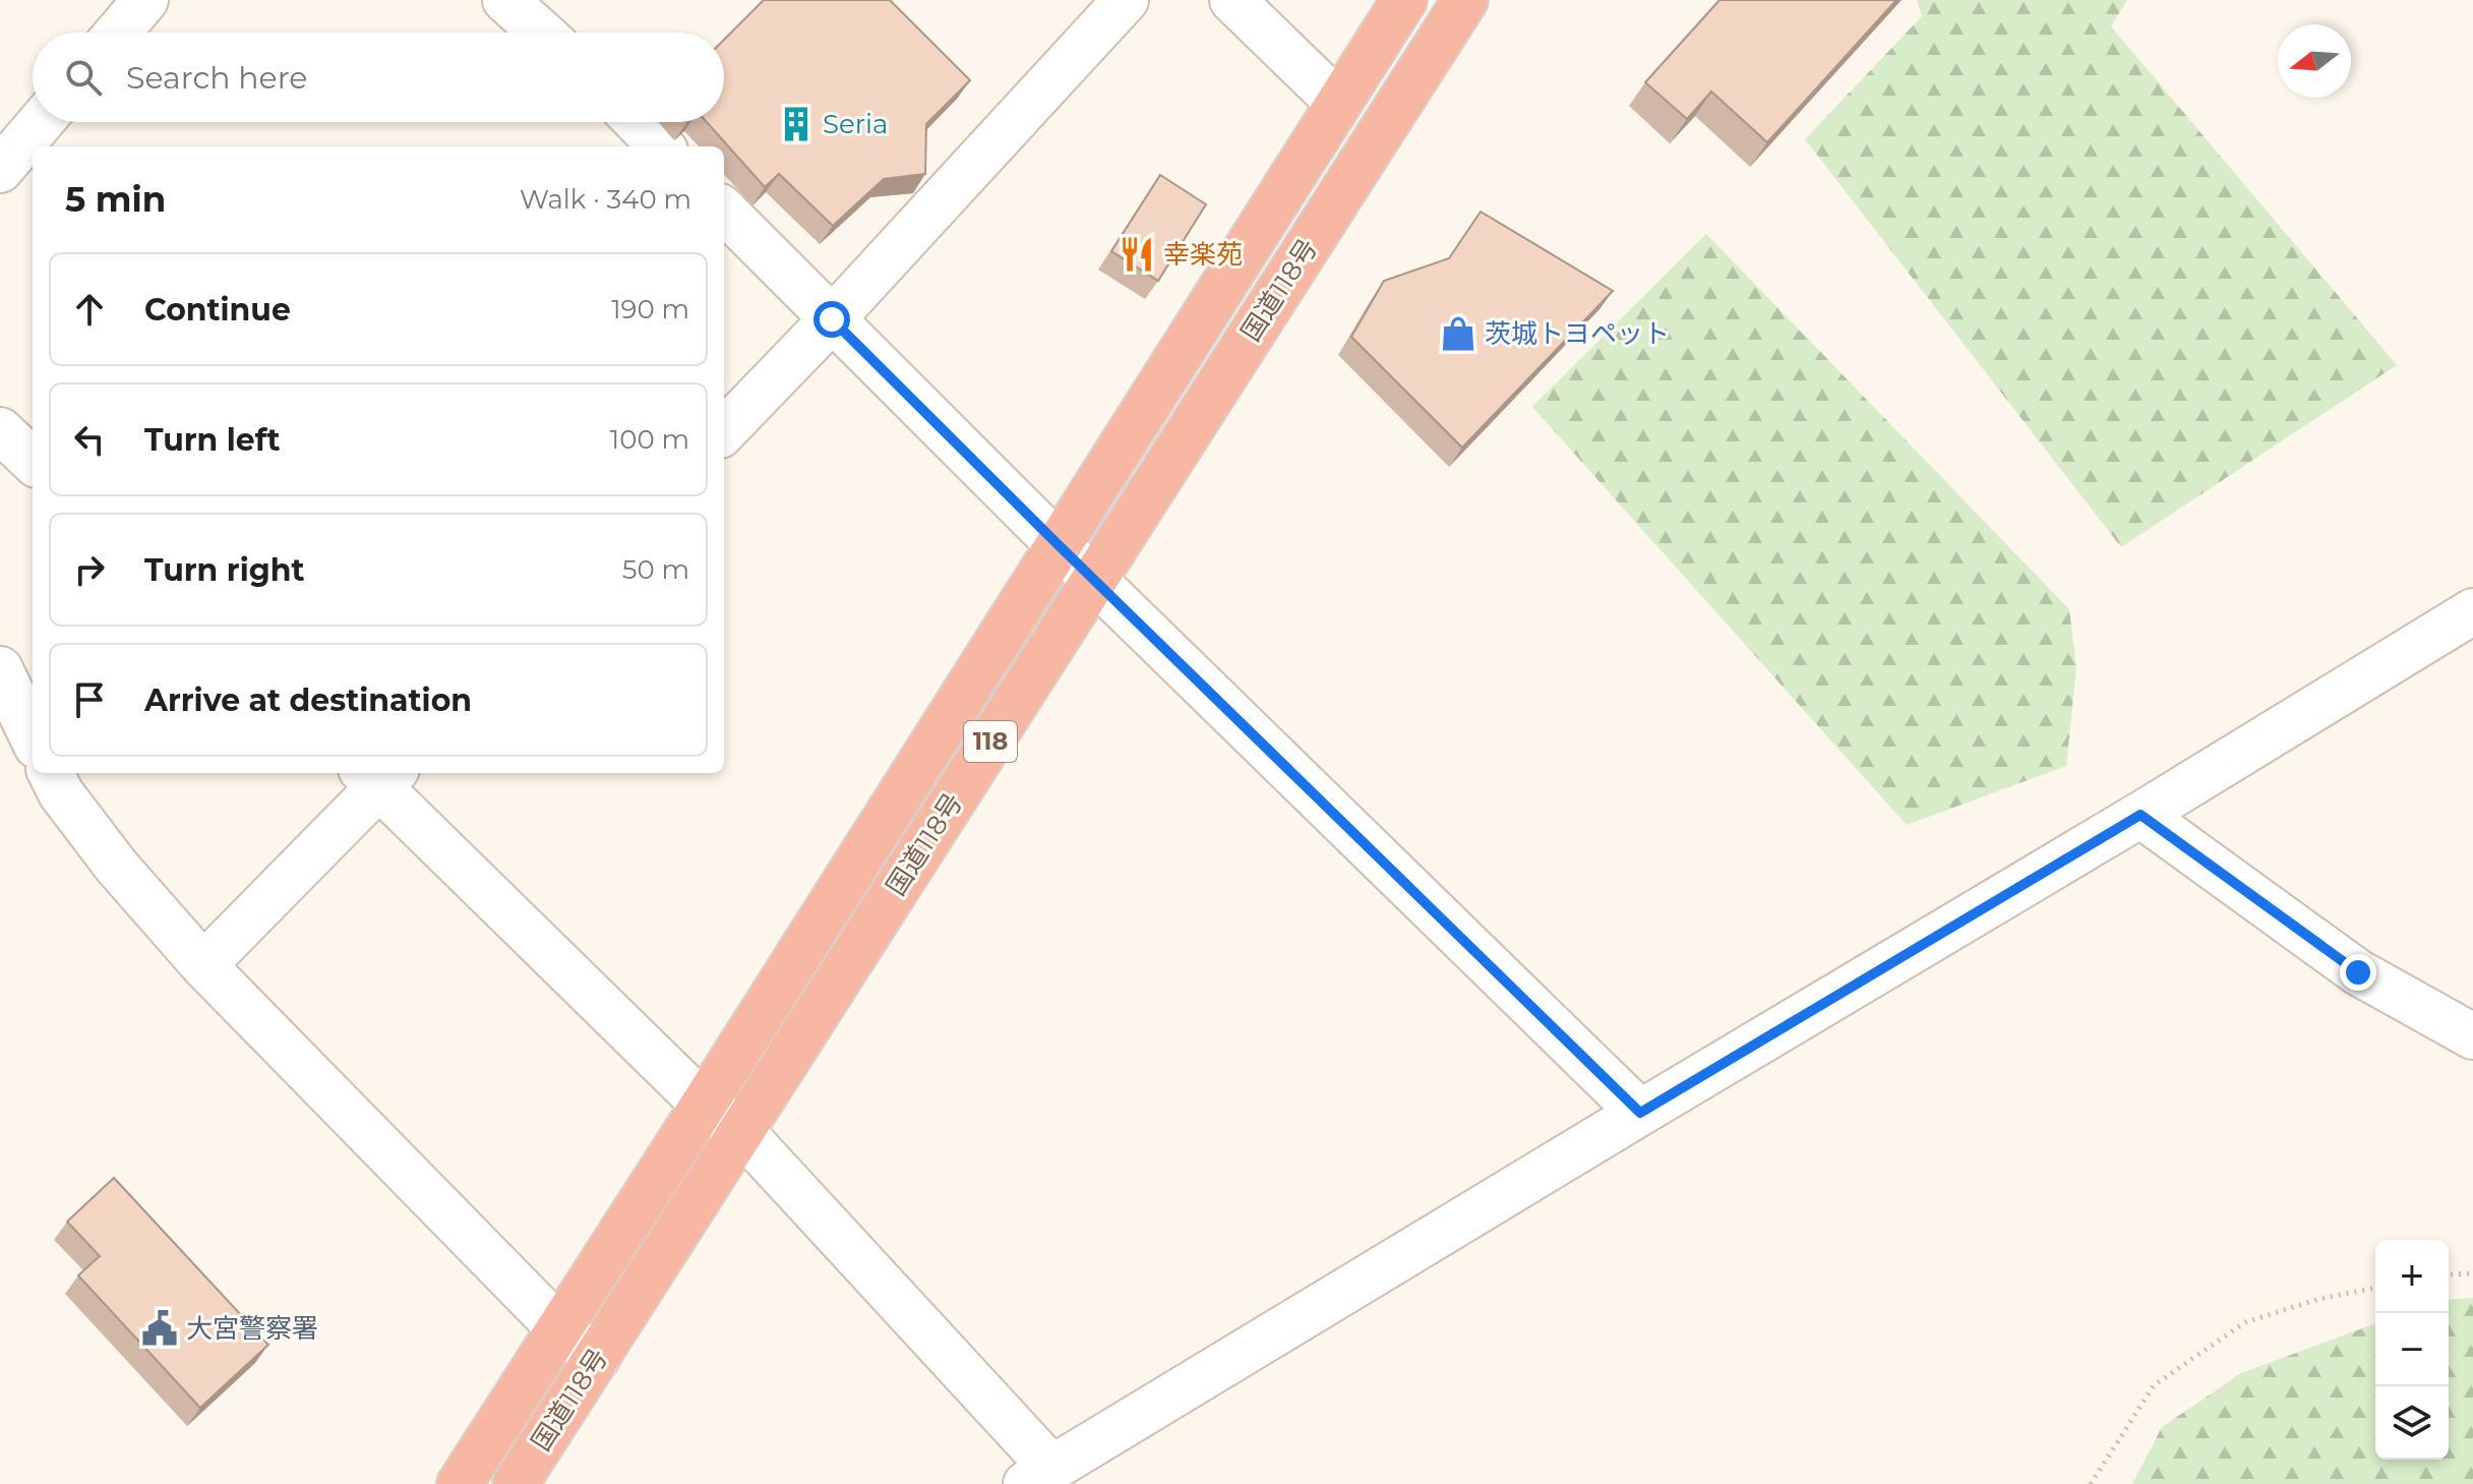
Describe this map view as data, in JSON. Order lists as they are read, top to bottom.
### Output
{
  "streets": {
    "highway": ["国道118号", "118"]
  },
  "places": {
    "building": ["Seria"],
    "restaurant": ["幸楽苑"],
    "shop": ["茨城トヨペット"],
    "public building": ["大宮警察署"]
  },
  "north": "left",
  "page": {
    "search": "Search here",
    "heading": ["5 min", "Walk · 340 m"],
    "list": [
      ["Continue", "190 m"],
      ["Turn left", "100 m"],
      ["Turn right", "50 m"],
      "Arrive at destination"
    ],
    "map_buttons": ["+", "−"]
  }
}
